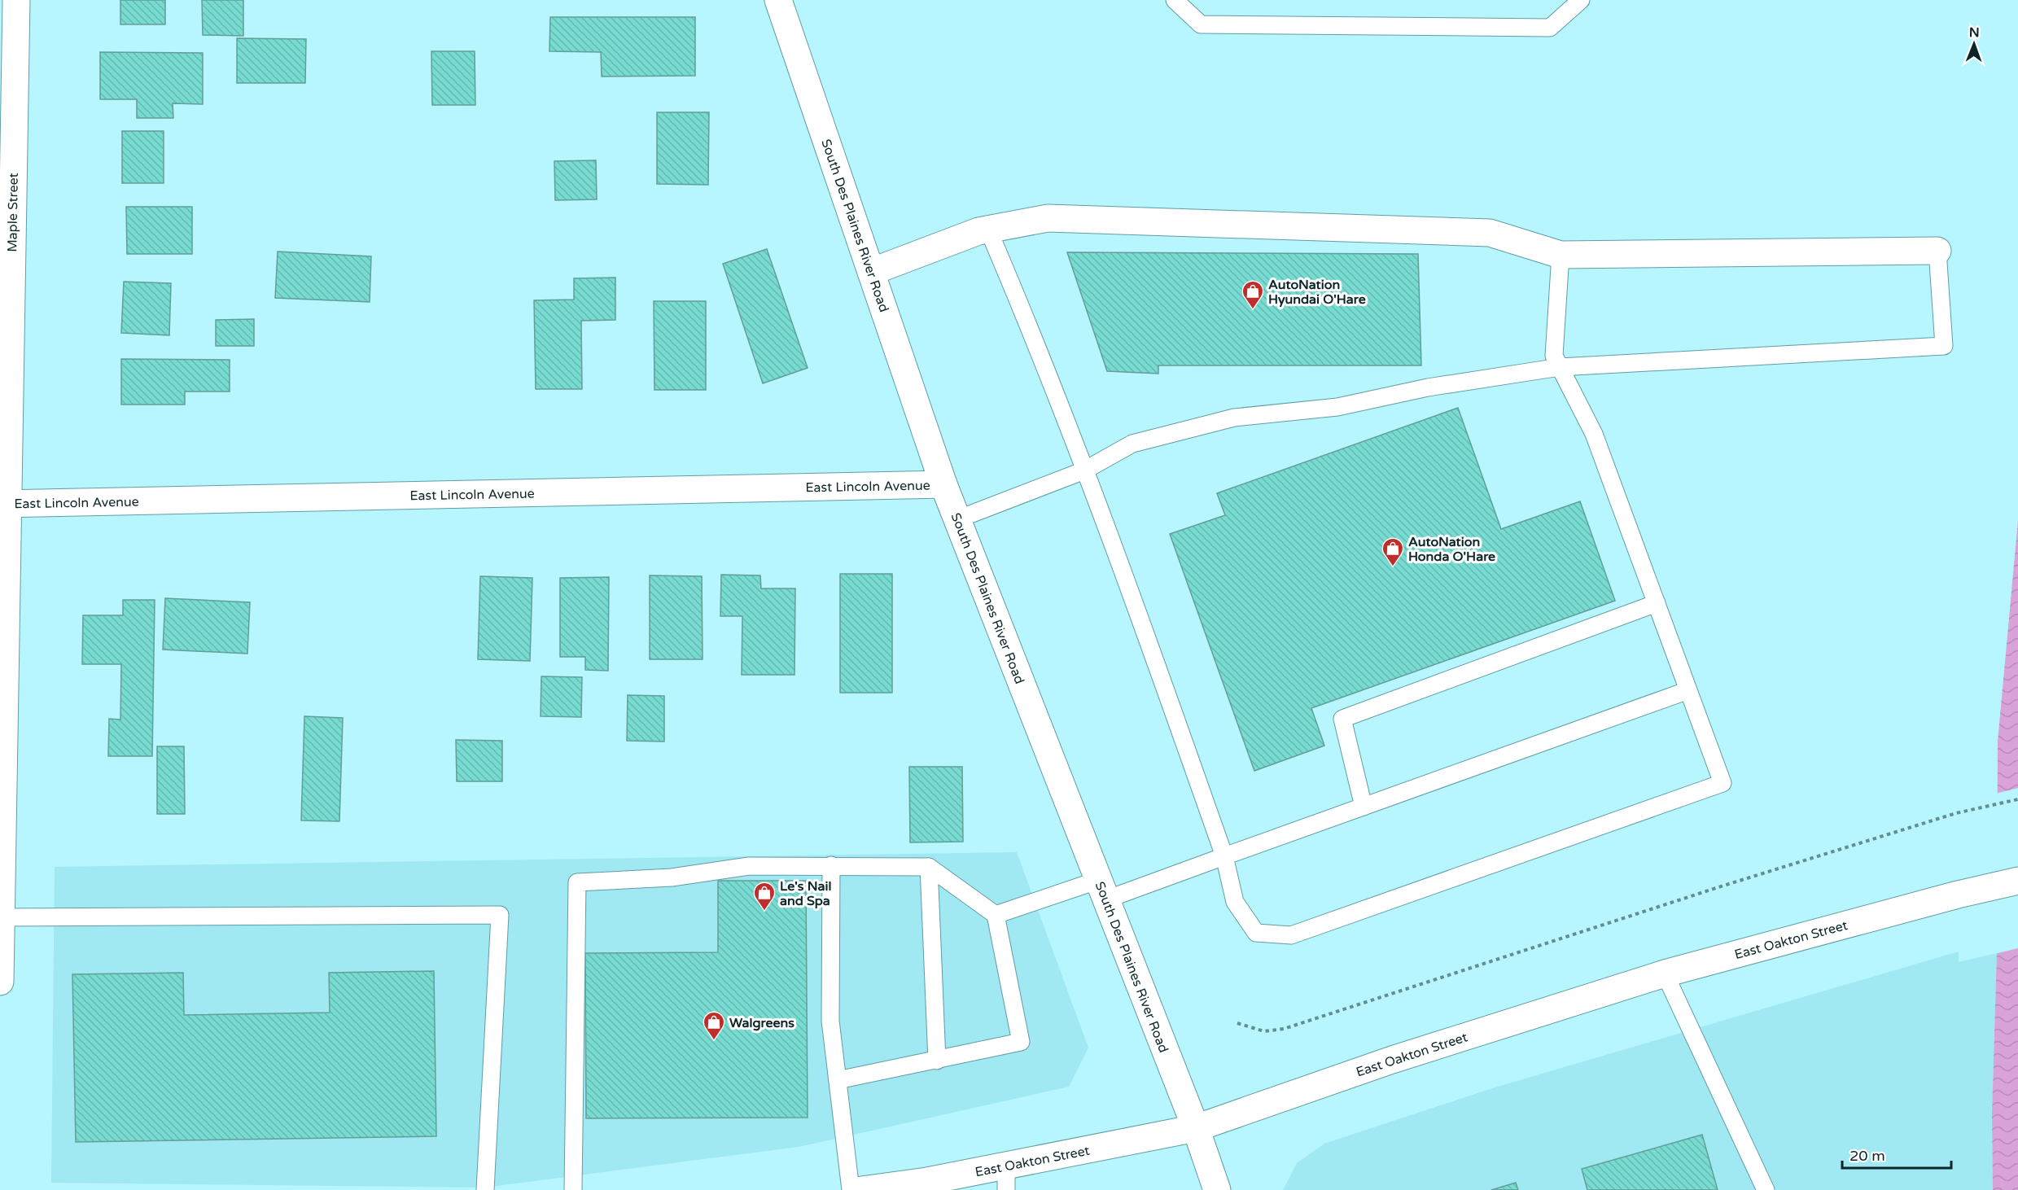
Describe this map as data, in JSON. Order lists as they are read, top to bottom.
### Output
{
  "streets": {
    "street": [
      "Maple Street",
      "South Des Plaines River Road",
      "East Lincoln Avenue",
      "East Oakton Street"
    ]
  },
  "crossings": [
    ["Maple Street", "East Lincoln Avenue"],
    ["South Des Plaines River Road", "East Lincoln Avenue"],
    ["South Des Plaines River Road", "East Oakton Street"]
  ],
  "places": {
    "shop": [
      "AutoNation Hyundai O'Hare",
      "AutoNation Honda O'Hare",
      "Le's Nail and Spa",
      "Walgreens"
    ]
  },
  "scale_bar": "20 m",
  "north": "top"
}
